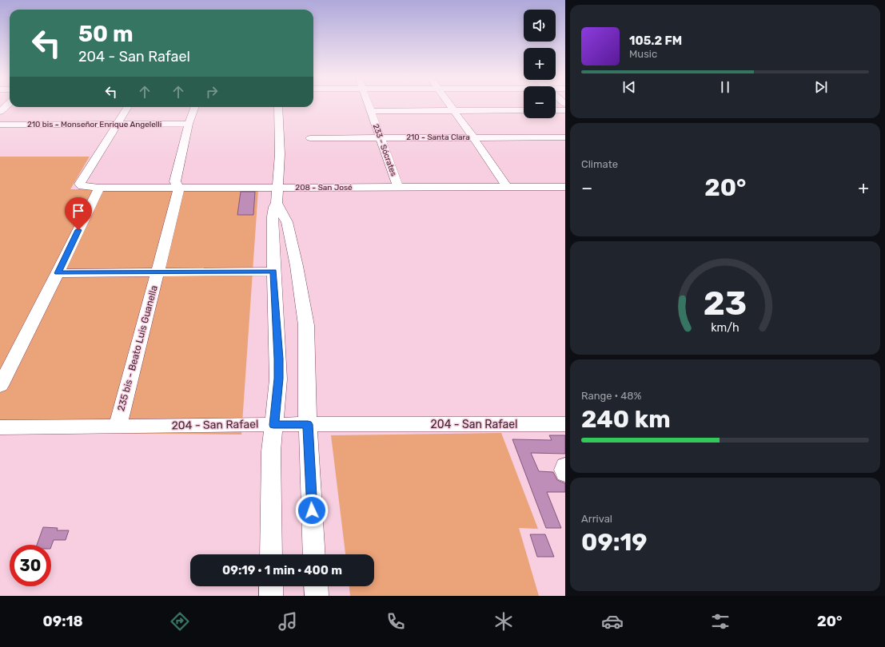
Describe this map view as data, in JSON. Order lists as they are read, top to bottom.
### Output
{
  "streets": {
    "street": [
      "210 bis - Monseñor Enrique Angelelli",
      "210 - Santa Clara",
      "233 - Sócrates",
      "208 - San José",
      "235 bis - Beato Luis Guanella",
      "204 - San Rafael"
    ]
  },
  "crossings": [
    ["210 bis - Monseñor Enrique Angelelli", "208 - San José"],
    ["210 bis - Monseñor Enrique Angelelli", "235 bis - Beato Luis Guanella"],
    ["210 - Santa Clara", "233 - Sócrates"],
    ["233 - Sócrates", "208 - San José"],
    ["208 - San José", "235 bis - Beato Luis Guanella"],
    ["235 bis - Beato Luis Guanella", "204 - San Rafael"]
  ],
  "page": {
    "map_buttons": ["+", "−"],
    "turn": ["50 m", "204 - San Rafael"],
    "song": ["105.2 FM", "Music"],
    "tile": [
      "Climate",
      ["Range · 48%", "240 km"],
      ["Arrival", "09:19"]
    ],
    "heat": ["−", "20°", "+"],
    "limit": "30",
    "trip": "09:19 · 1 min · 400 m",
    "tabs": ["09:18", "20°"],
    "gauge": ["23", "km/h"]
  }
}
